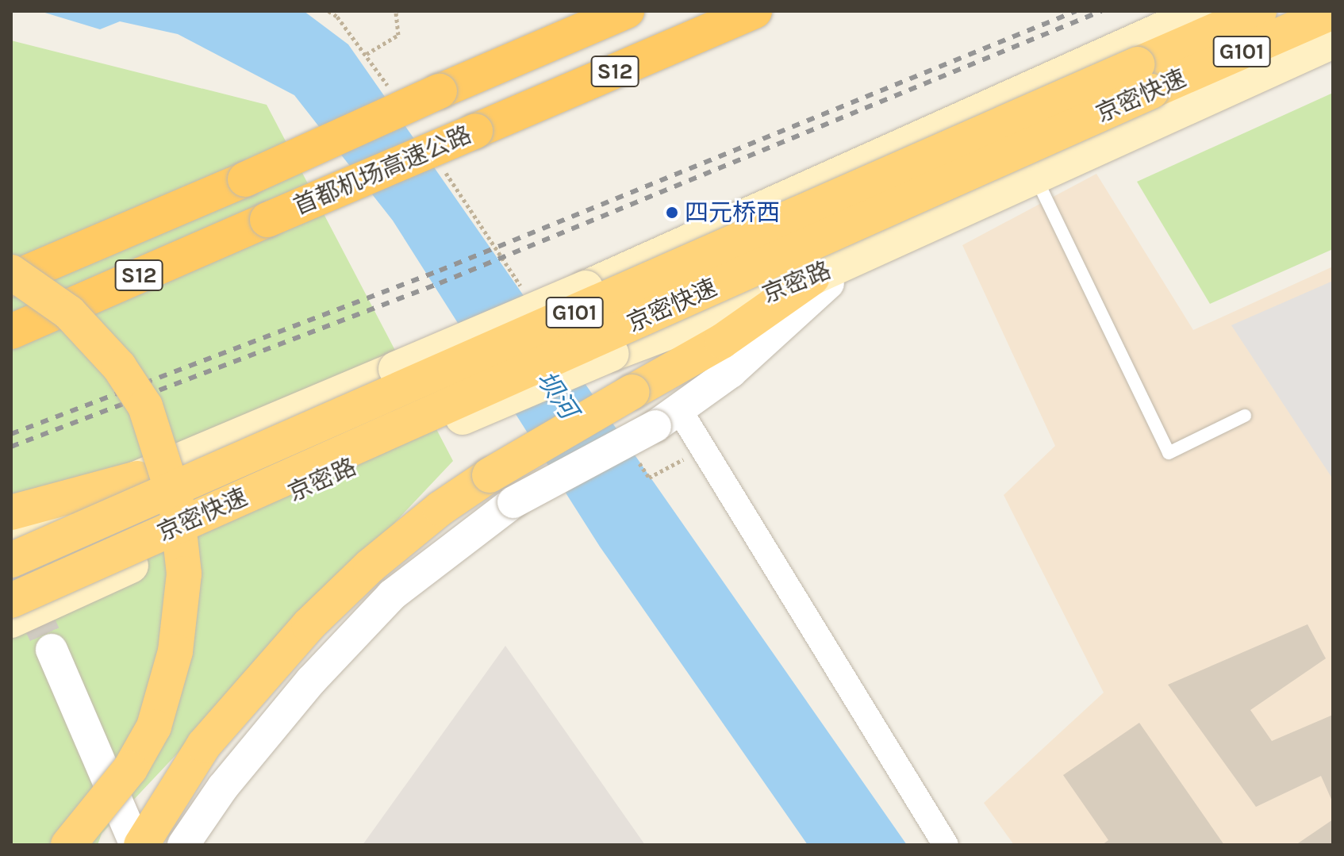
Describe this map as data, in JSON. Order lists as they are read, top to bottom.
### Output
{
  "streets": {
    "highway": [
      "G101",
      "S12",
      "京密快速",
      "首都机场高速公路"
    ],
    "main road": ["京密路"]
  },
  "water": ["坝河"],
  "places": ["四元桥西"]
}
